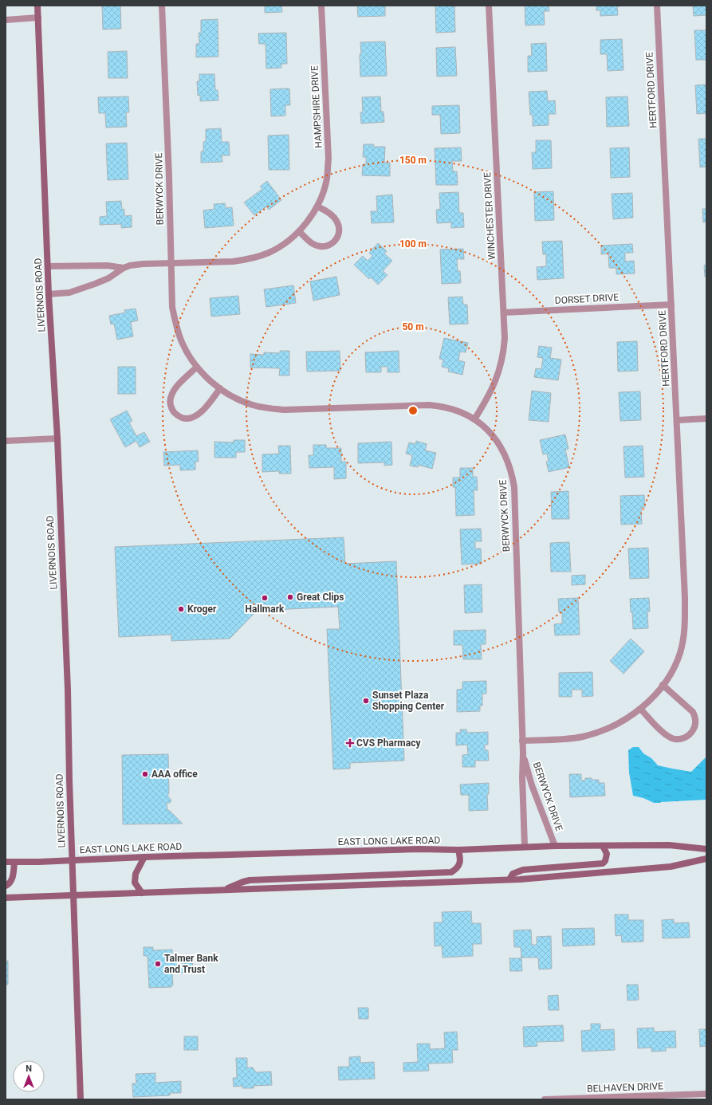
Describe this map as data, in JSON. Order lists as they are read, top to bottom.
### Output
{
  "streets": {
    "main road": ["LIVERNOIS ROAD", "EAST LONG LAKE ROAD"],
    "street": [
      "HERTFORD DRIVE",
      "HAMPSHIRE DRIVE",
      "BERWYCK DRIVE",
      "WINCHESTER DRIVE",
      "DORSET DRIVE",
      "BELHAVEN DRIVE"
    ]
  },
  "crossings": [
    ["HERTFORD DRIVE", "BERWYCK DRIVE"],
    ["HERTFORD DRIVE", "DORSET DRIVE"],
    ["HAMPSHIRE DRIVE", "BERWYCK DRIVE"],
    ["HAMPSHIRE DRIVE", "LIVERNOIS ROAD"],
    ["BERWYCK DRIVE", "WINCHESTER DRIVE"],
    ["BERWYCK DRIVE", "EAST LONG LAKE ROAD"],
    ["WINCHESTER DRIVE", "DORSET DRIVE"],
    ["LIVERNOIS ROAD", "EAST LONG LAKE ROAD"]
  ],
  "places": {
    "other": [
      "Great Clips",
      "Hallmark",
      "Kroger",
      "Sunset Plaza Shopping Center",
      "AAA office",
      "Talmer Bank and Trust"
    ],
    "health": ["CVS Pharmacy"]
  },
  "north": "top",
  "rings": ["150 m", "100 m", "50 m"]
}
